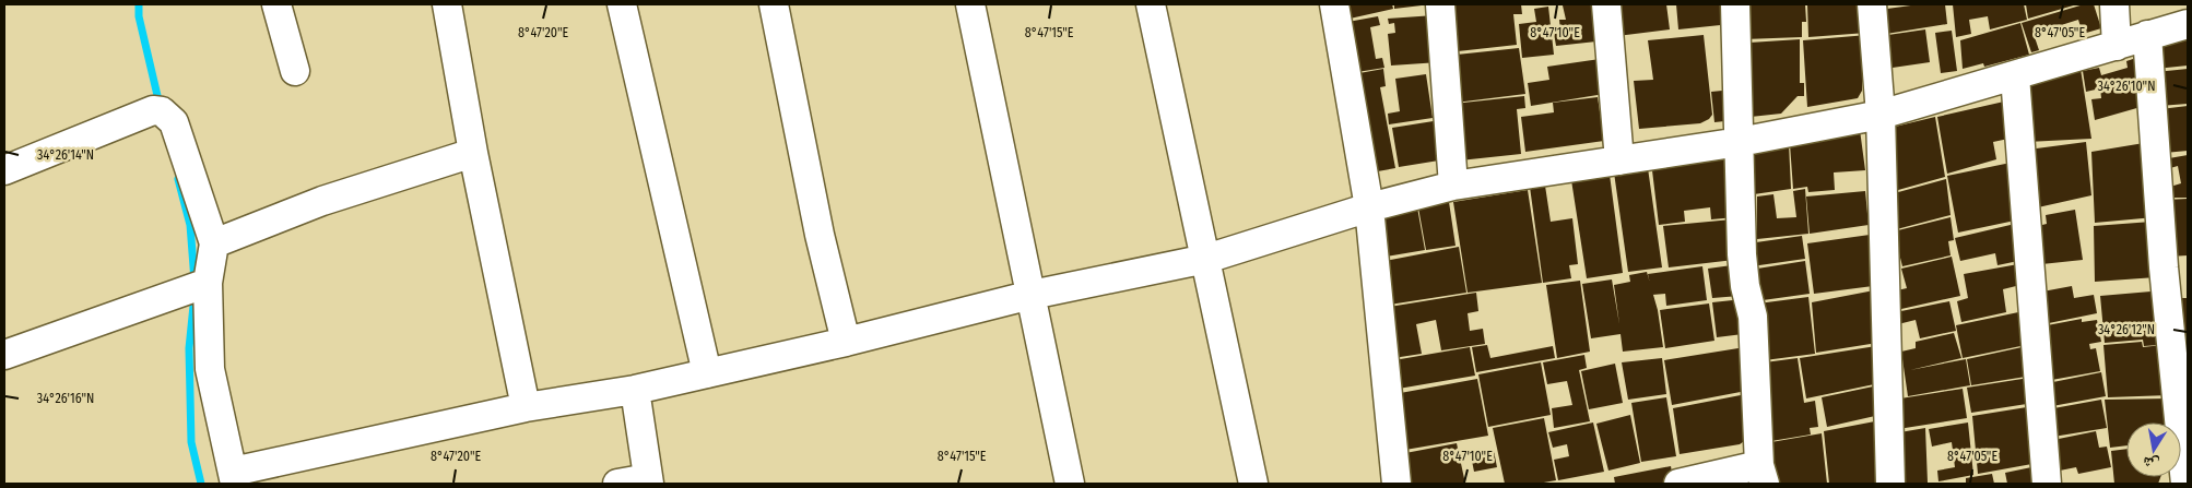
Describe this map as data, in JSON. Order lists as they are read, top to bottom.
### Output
{
  "north": "bottom",
  "coordinates": [
    "8°47'20\"E",
    "8°47'15\"E",
    "8°47'10\"E",
    "8°47'05\"E",
    "34°26'10\"N",
    "34°26'14\"N",
    "34°26'12\"N",
    "34°26'16\"N"
  ]
}
